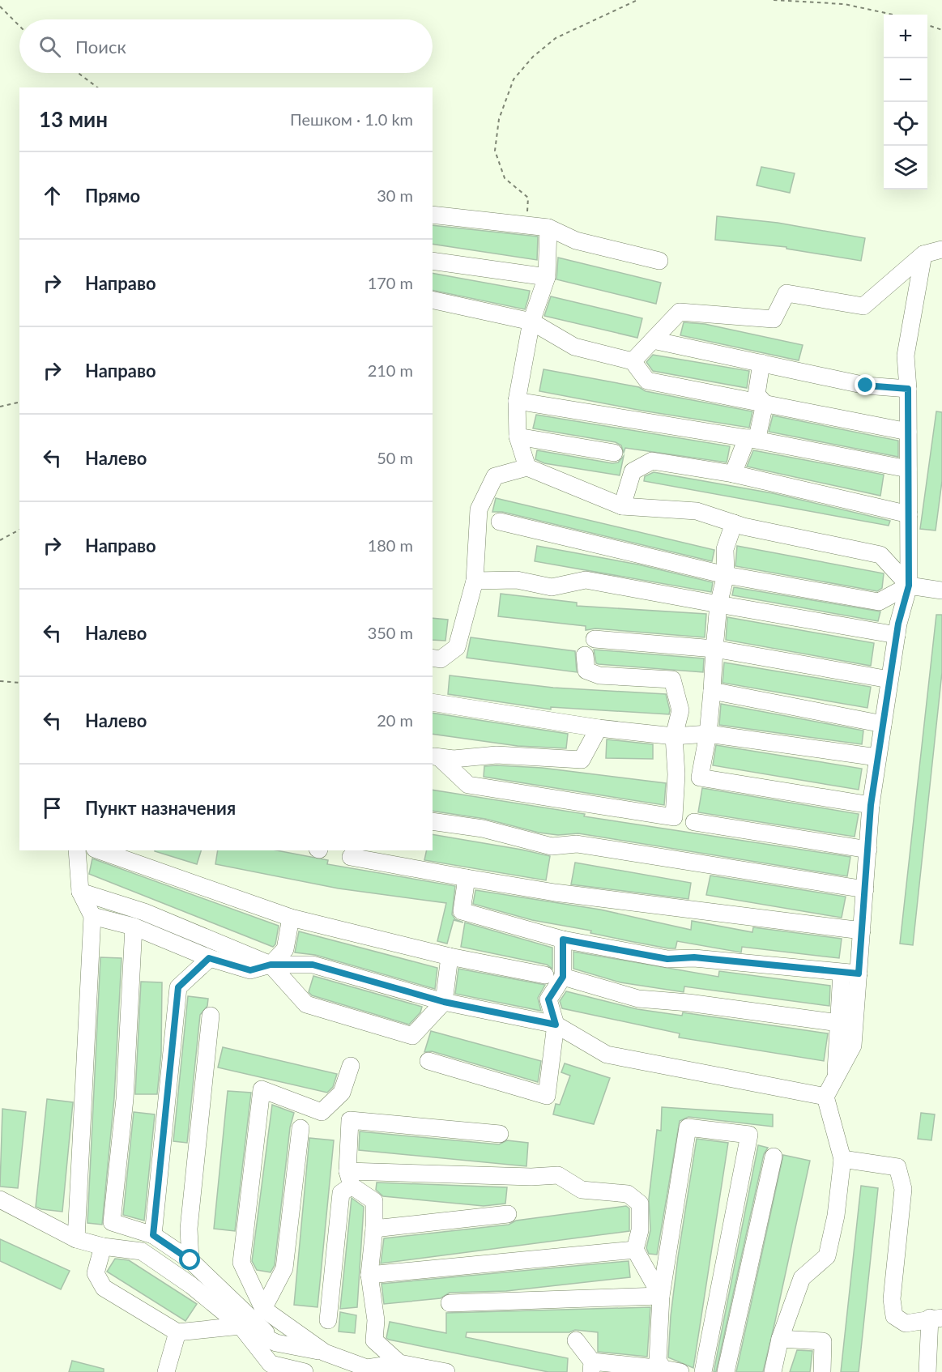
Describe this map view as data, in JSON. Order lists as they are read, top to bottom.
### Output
{
  "page": {
    "map_buttons": ["+", "−"],
    "search": "Поиск",
    "heading": ["13 мин", "Пешком · 1.0 km"],
    "list": [
      ["Прямо", "30 m"],
      ["Направо", "170 m"],
      ["Направо", "210 m"],
      ["Налево", "50 m"],
      ["Направо", "180 m"],
      ["Налево", "350 m"],
      ["Налево", "20 m"],
      "Пункт назначения"
    ]
  }
}
